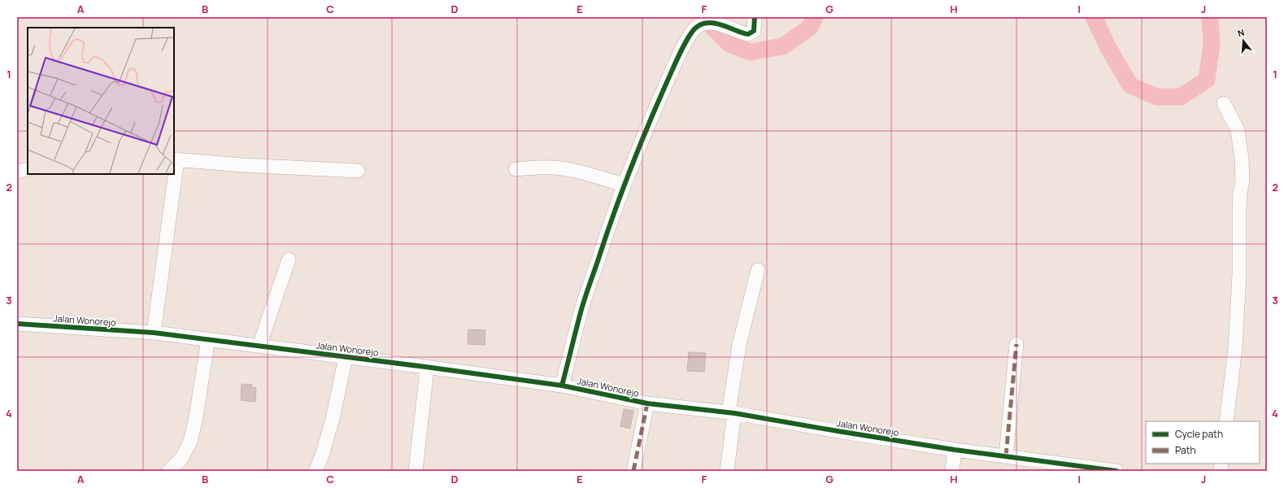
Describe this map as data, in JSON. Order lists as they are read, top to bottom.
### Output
{
  "streets": {
    "street": ["Jalan Wonorejo"]
  },
  "legend": ["Cycle path", "Path"],
  "north": "top",
  "grid": {
    "columns": [
      "A",
      "B",
      "C",
      "D",
      "E",
      "F",
      "G",
      "H",
      "I",
      "J"
    ],
    "rows": [
      "1",
      "2",
      "3",
      "4"
    ]
  }
}
